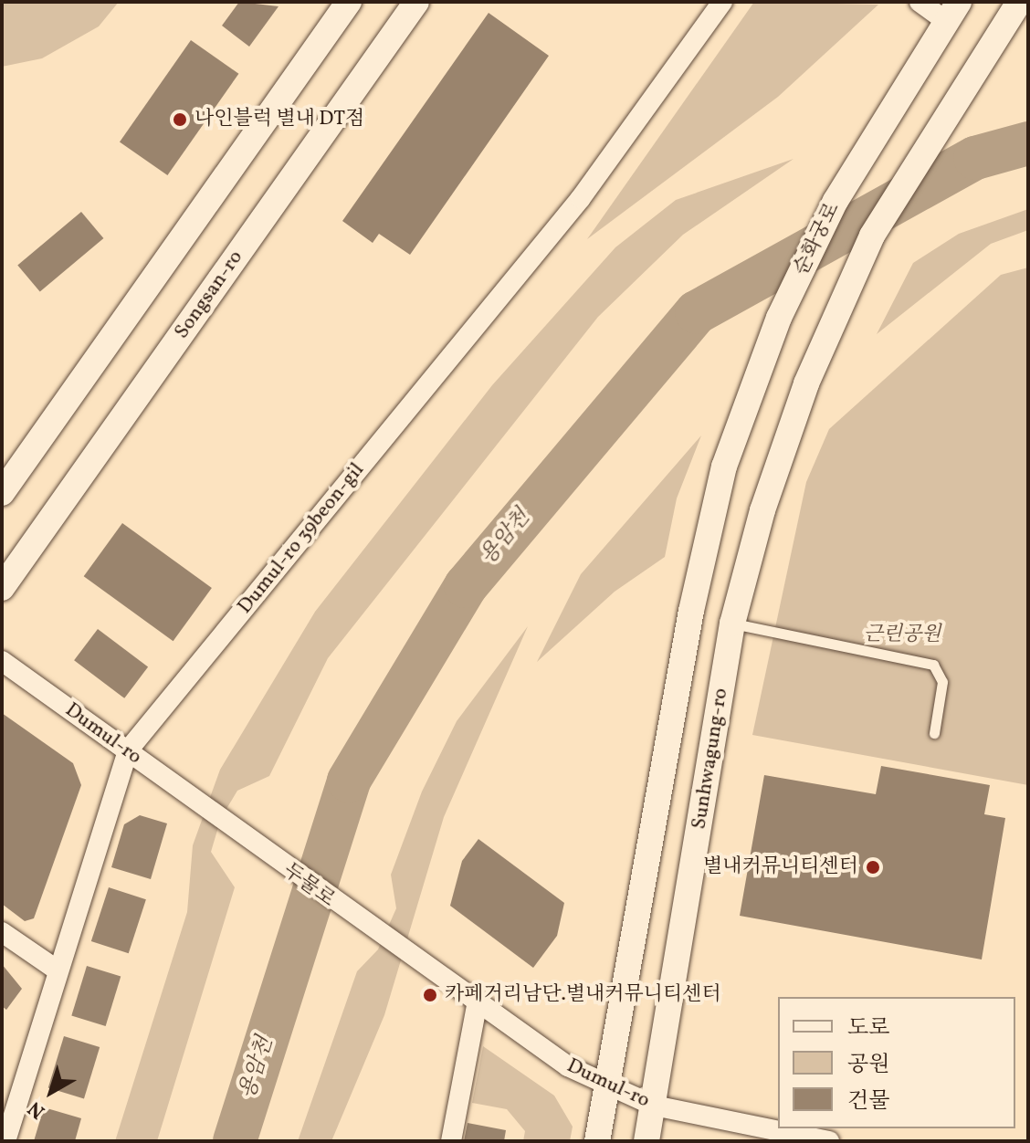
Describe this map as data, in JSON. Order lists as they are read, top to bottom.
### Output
{
  "streets": {
    "street": [
      "순화궁로",
      "Songsan-ro",
      "Dumul-ro 39beon-gil",
      "Dumul-ro",
      "Sunhwagung-ro",
      "두물로"
    ]
  },
  "crossings": [
    ["순화궁로", "Dumul-ro"],
    ["Dumul-ro 39beon-gil", "Dumul-ro"],
    ["Dumul-ro", "Sunhwagung-ro"],
    ["Dumul-ro", "두물로"]
  ],
  "water": ["용암천"],
  "parks": ["근린공원"],
  "places": ["나인블럭 별내 DT점", "별내커뮤니티센터", "카페거리남단.별내커뮤니티센터"],
  "legend": ["도로", "공원", "건물"],
  "north": "bottom left"
}
